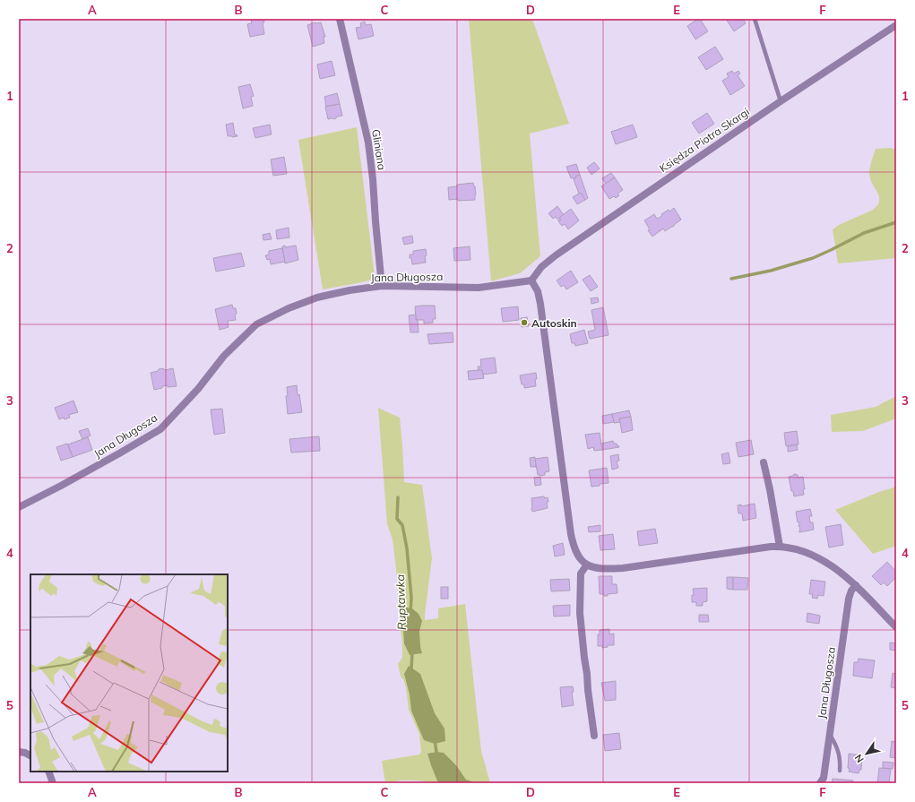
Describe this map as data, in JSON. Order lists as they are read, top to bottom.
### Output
{
  "streets": {
    "street": ["Księdza Piotra Skargi", "Gliniana", "Jana Długosza"]
  },
  "crossings": [
    ["Księdza Piotra Skargi", "Jana Długosza"],
    ["Gliniana", "Jana Długosza"]
  ],
  "water": ["Ruptawka"],
  "places": ["Autoskin"],
  "north": "bottom left",
  "grid": {
    "columns": [
      "A",
      "B",
      "C",
      "D",
      "E",
      "F"
    ],
    "rows": [
      "1",
      "2",
      "3",
      "4",
      "5"
    ]
  }
}
